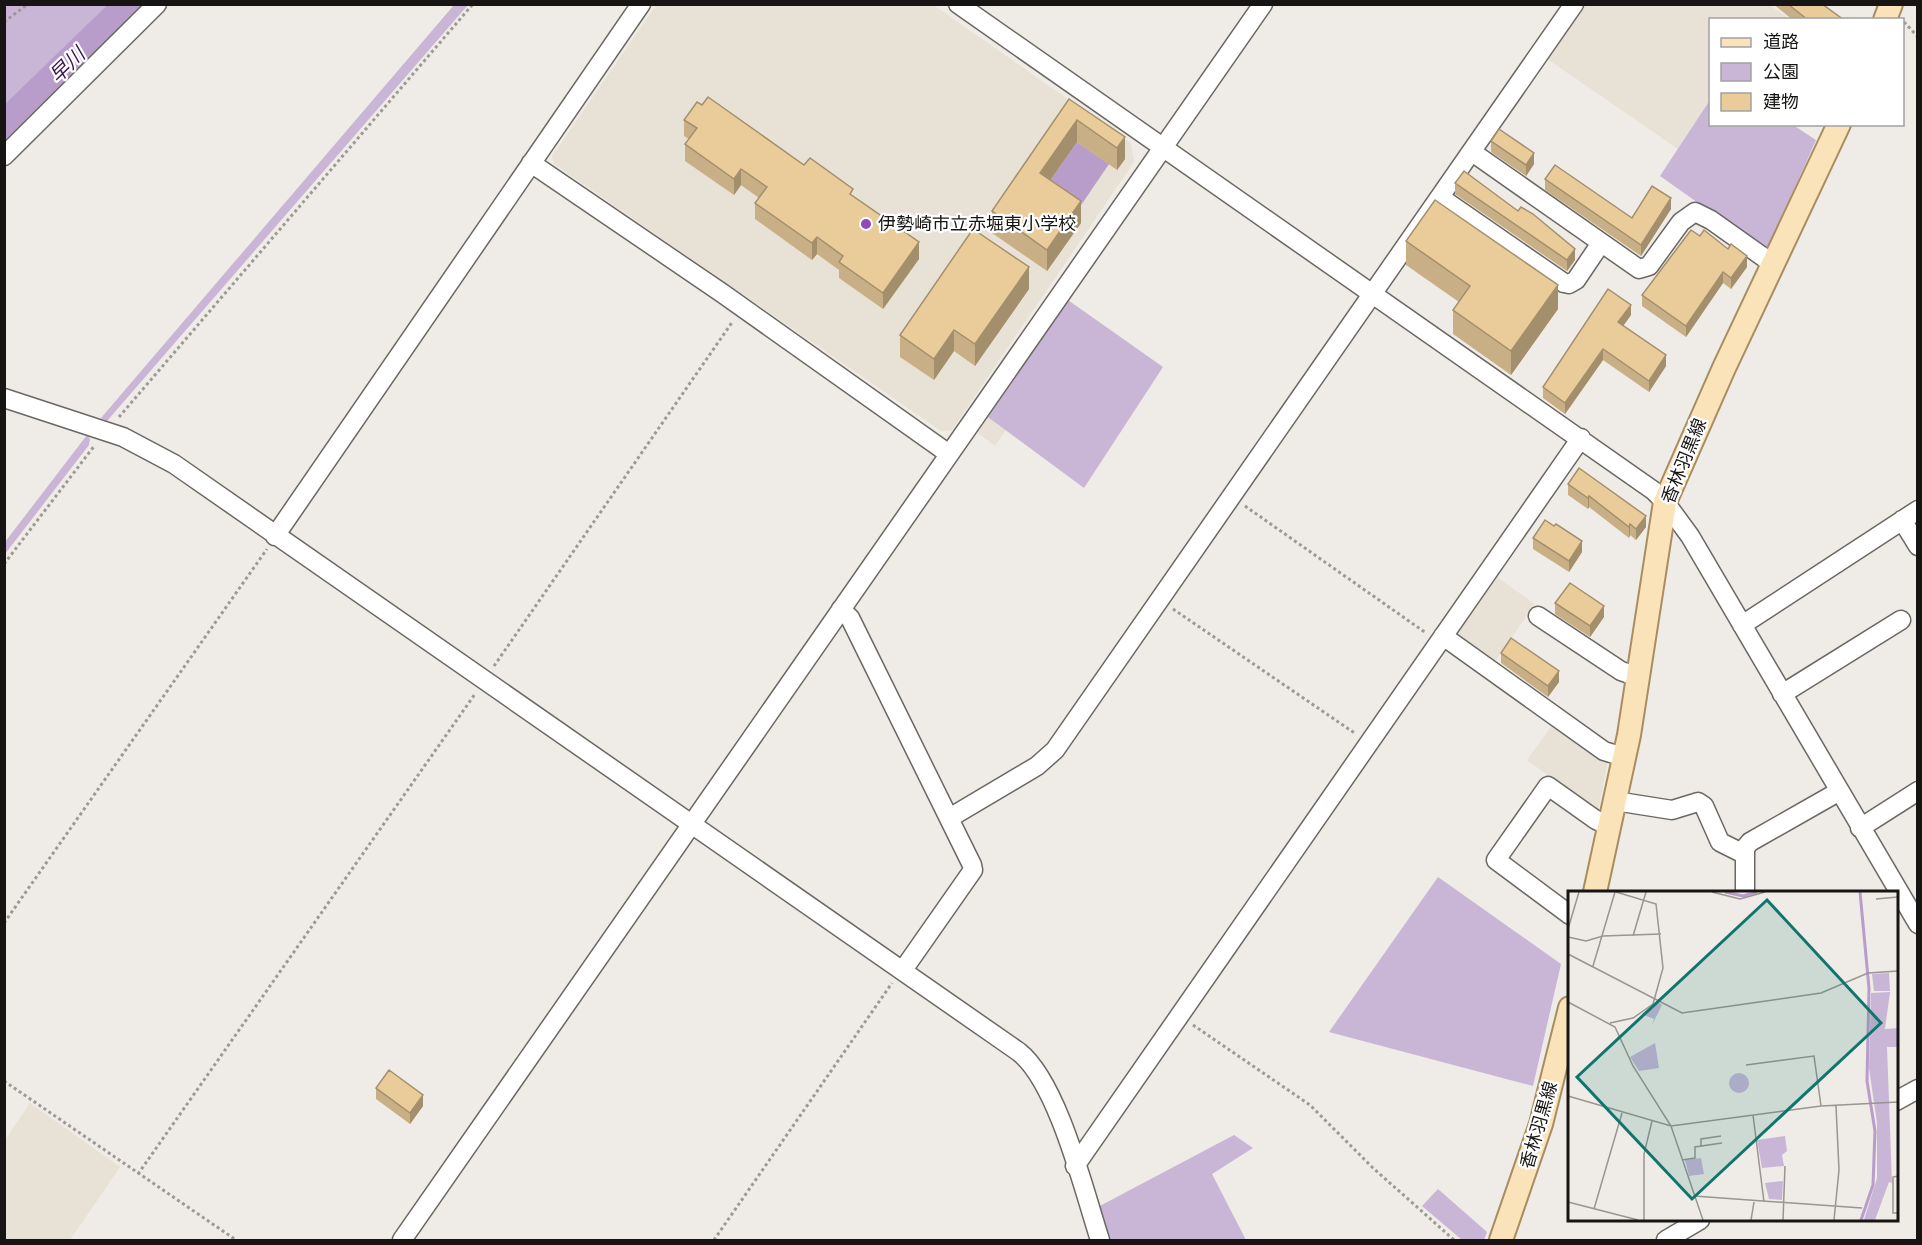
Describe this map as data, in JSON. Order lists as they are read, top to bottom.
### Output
{
  "streets": {
    "main road": ["香林羽黒線"]
  },
  "water": ["早川"],
  "places": ["伊勢崎市立赤堀東小学校"],
  "legend": ["道路", "公園", "建物"]
}
